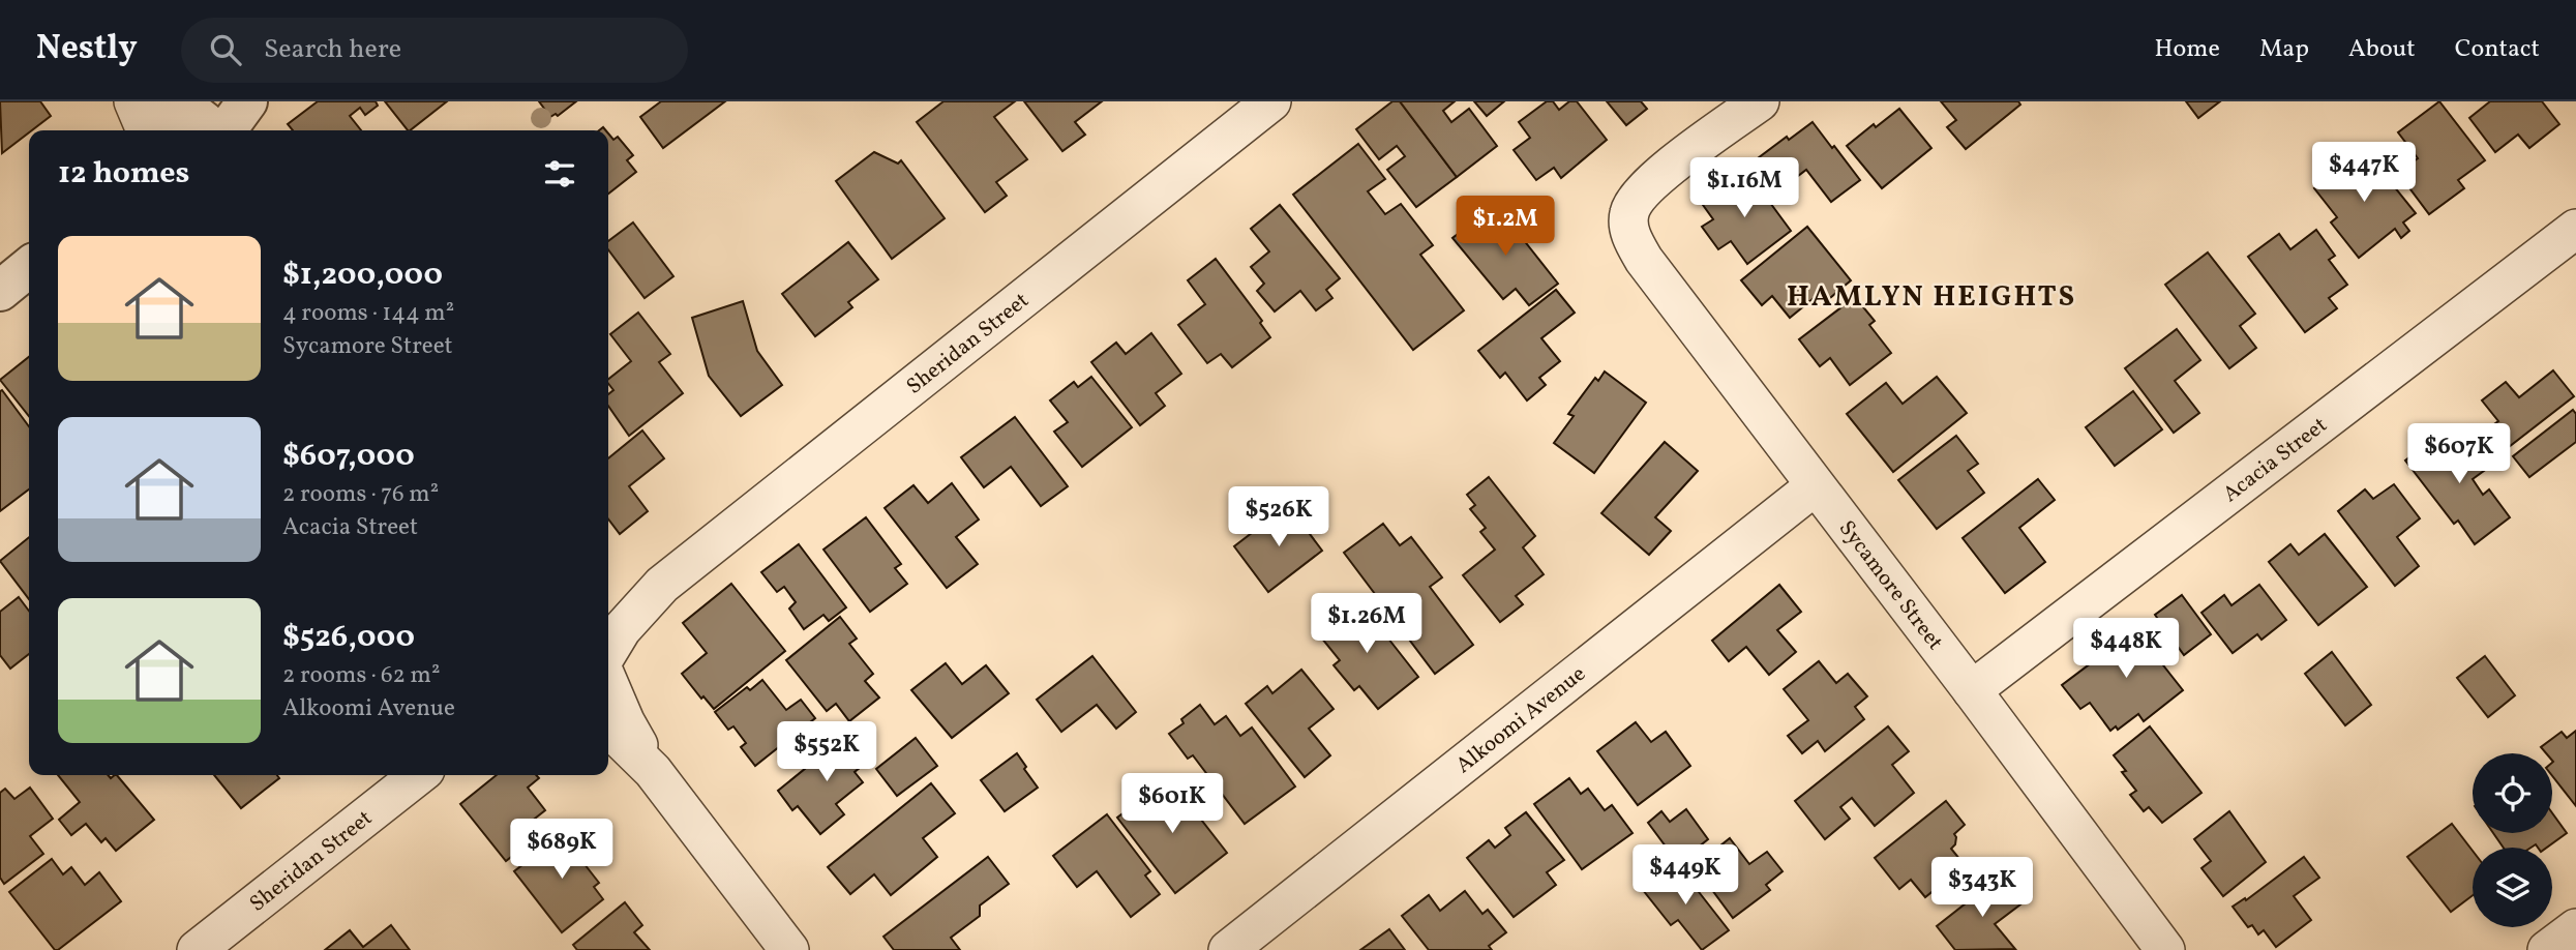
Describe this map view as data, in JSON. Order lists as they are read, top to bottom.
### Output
{
  "streets": {
    "street": [
      "Sheridan Street",
      "Acacia Street",
      "Sycamore Street",
      "Alkoomi Avenue"
    ]
  },
  "crossings": [
    ["Acacia Street", "Sycamore Street"],
    ["Sycamore Street", "Alkoomi Avenue"]
  ],
  "districts": ["HAMLYN HEIGHTS"],
  "page": {
    "header": "Nestly",
    "search": "Search here",
    "nav": [
      "Home",
      "Map",
      "About",
      "Contact"
    ],
    "heading": "12 homes",
    "price": [
      "$447K",
      "$1.16M",
      "$1.2M",
      "$607K",
      "$526K",
      "$1.26M",
      "$448K",
      "$552K",
      "$601K",
      "$689K",
      "$449K",
      "$343K"
    ],
    "list": [
      {
        "name": "$1,200,000",
        "note": "4 rooms · 144 m² · Sycamore Street"
      },
      {
        "name": "$607,000",
        "note": "2 rooms · 76 m² · Acacia Street"
      },
      {
        "name": "$526,000",
        "note": "2 rooms · 62 m² · Alkoomi Avenue"
      }
    ]
  }
}
